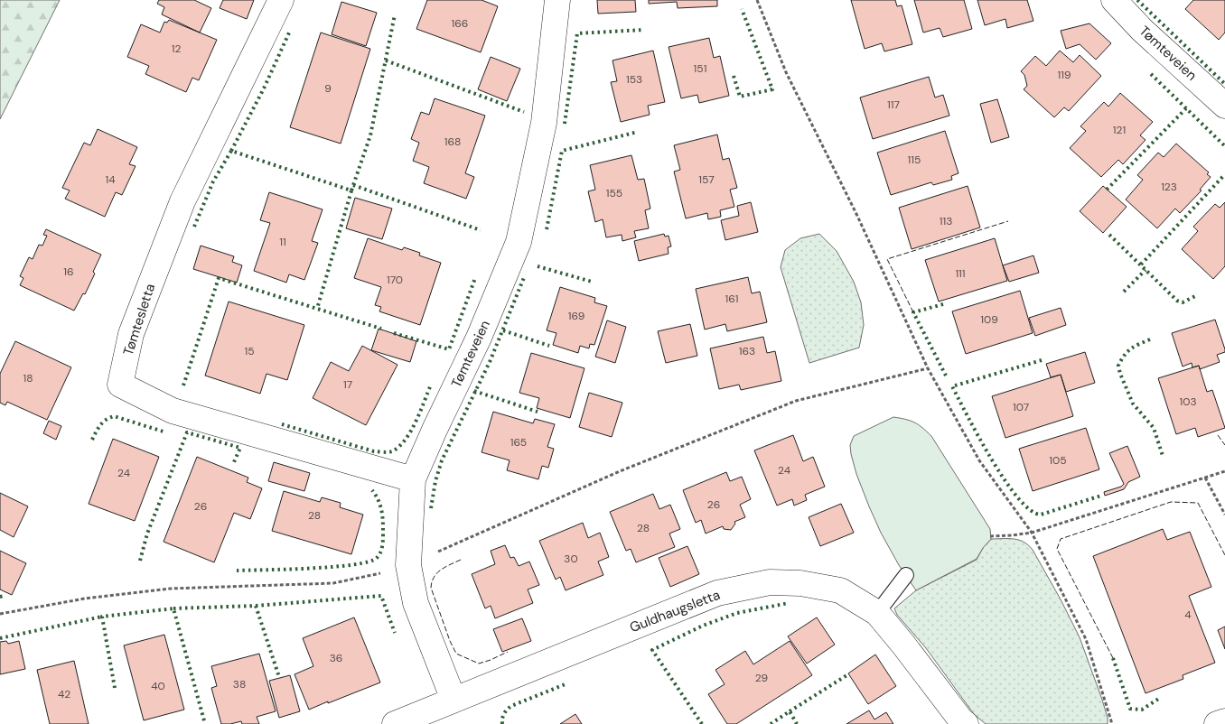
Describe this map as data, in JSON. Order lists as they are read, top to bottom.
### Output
{
  "streets": {
    "street": ["Tømteveien", "Tømtesletta", "Guldhaugsletta"]
  },
  "crossings": [
    ["Tømteveien", "Tømtesletta"],
    ["Tømteveien", "Guldhaugsletta"]
  ],
  "house_numbers": [
    "166",
    "12",
    "151",
    "119",
    "153",
    "9",
    "117",
    "121",
    "168",
    "115",
    "14",
    "157",
    "123",
    "155",
    "113",
    "11",
    "16",
    "111",
    "170",
    "161",
    "169",
    "109",
    "15",
    "163",
    "18",
    "17",
    "103",
    "107",
    "165",
    "105",
    "24",
    "24",
    "26",
    "26",
    "28",
    "28",
    "30",
    "4",
    "36",
    "29",
    "38",
    "40",
    "42"
  ]
}
